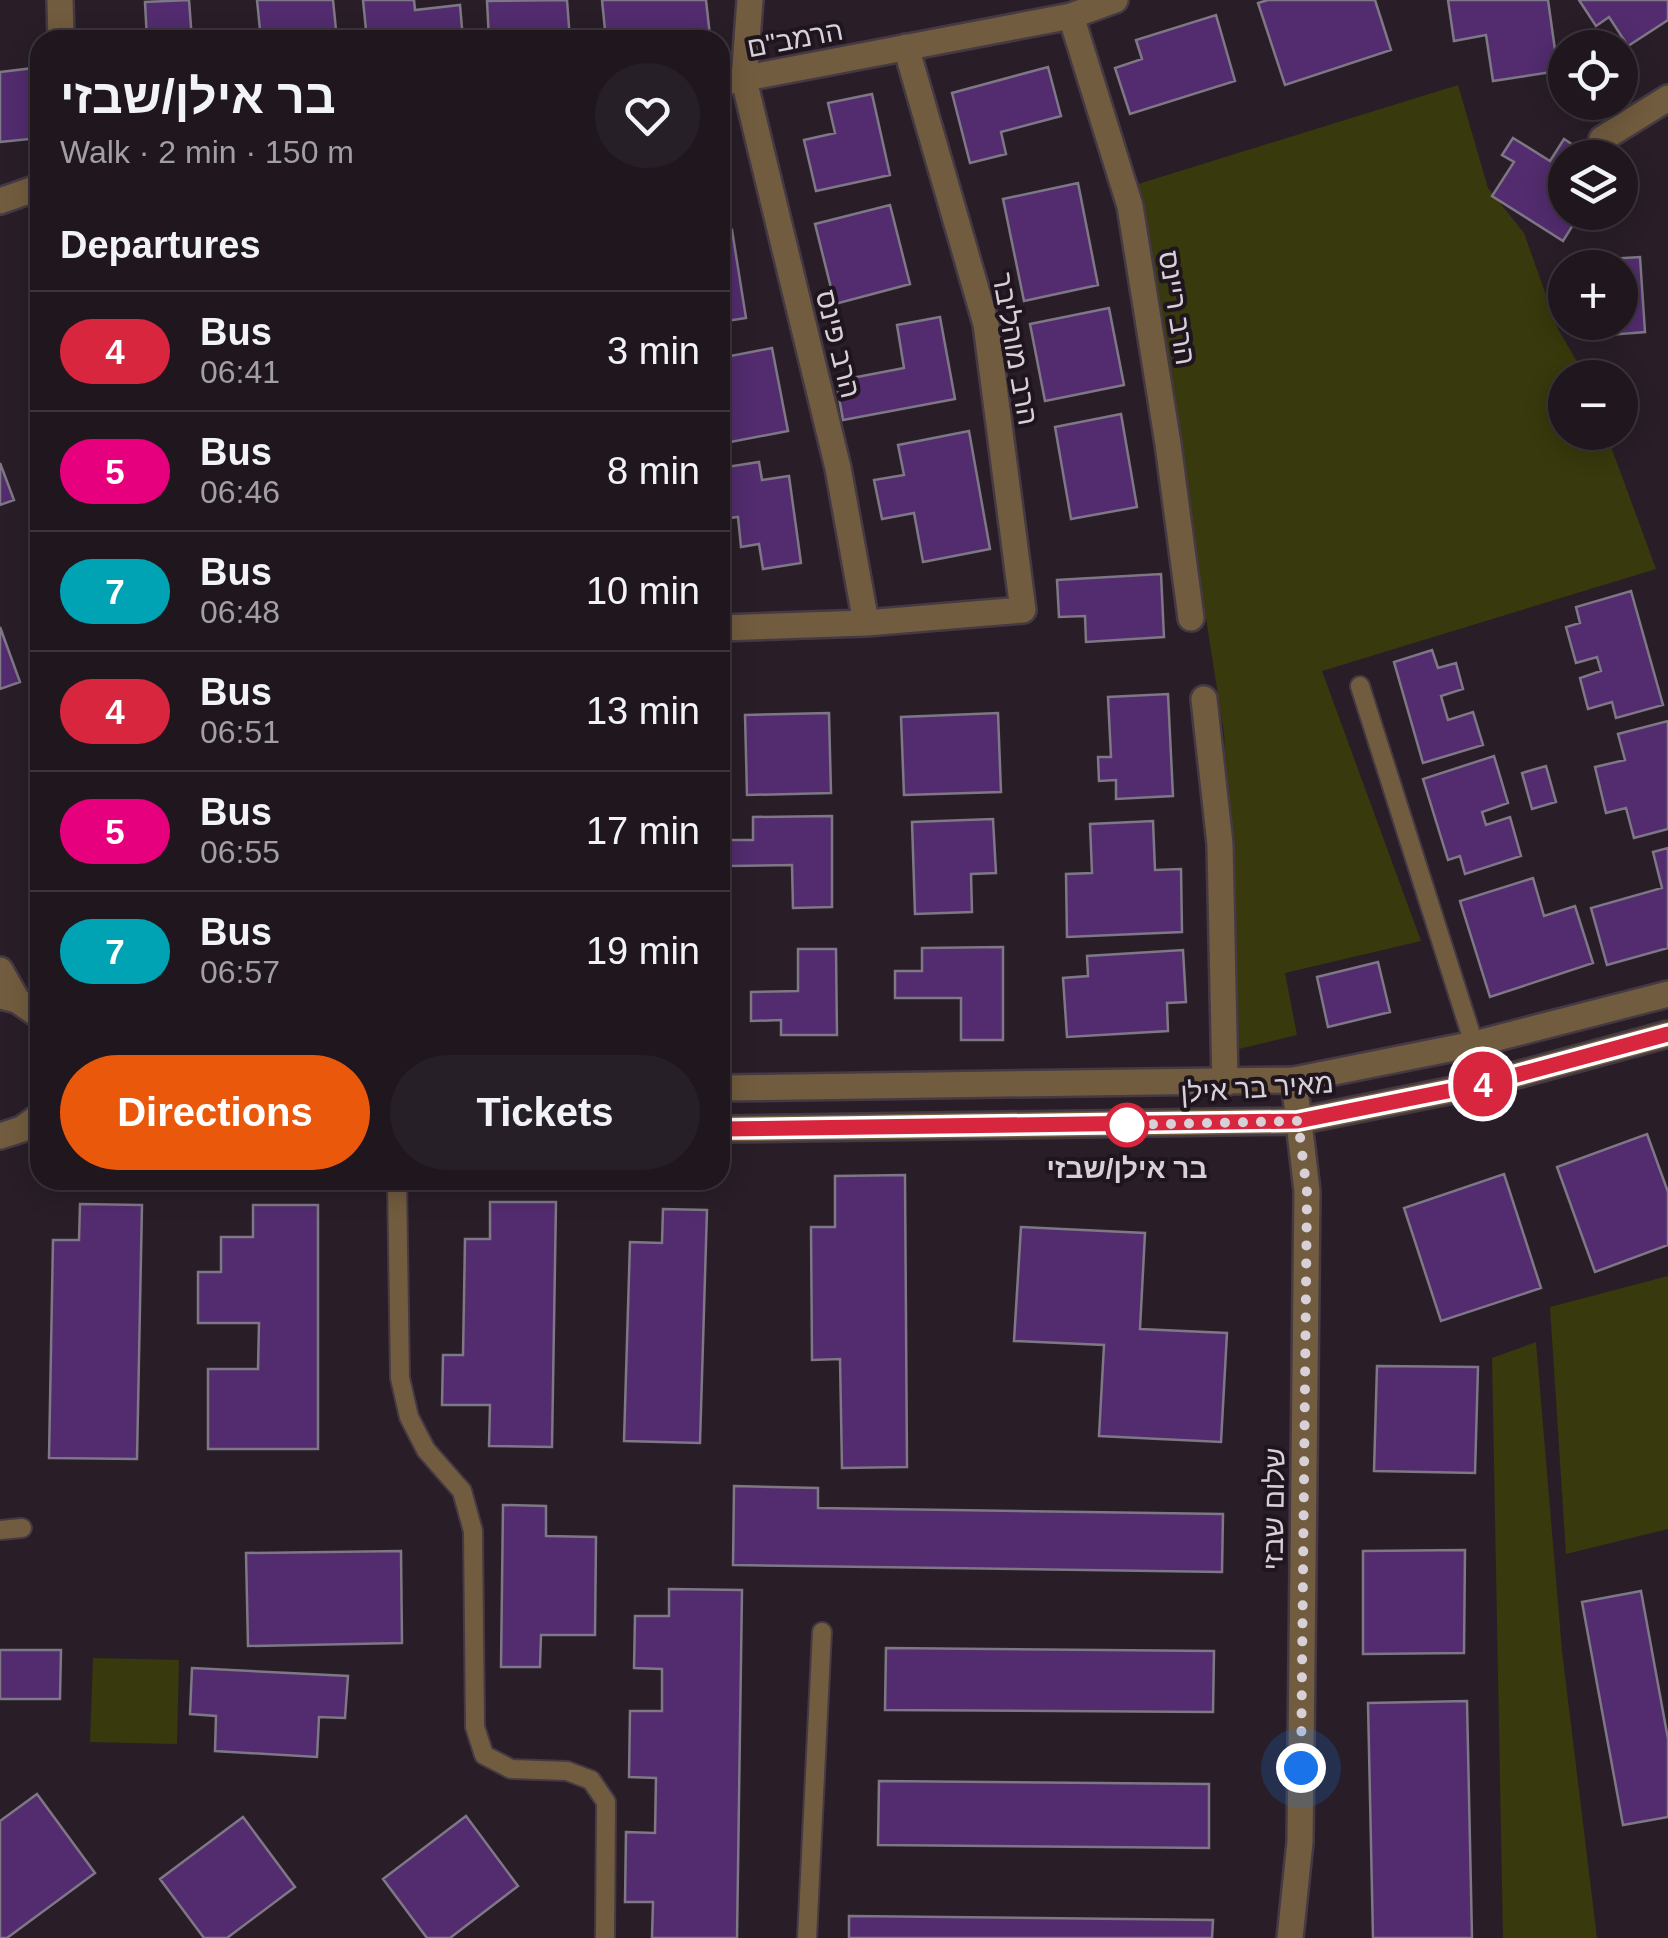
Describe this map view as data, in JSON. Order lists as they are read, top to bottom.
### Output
{
  "streets": {
    "street": [
      "הרמב\"ם",
      "הרב ריינס",
      "הרב פינס",
      "הרב מוהליבר",
      "מאיר בר אילן",
      "שלום שבזי"
    ]
  },
  "crossings": [
    ["הרמב\"ם", "הרב ריינס"],
    ["הרמב\"ם", "הרב פינס"],
    ["הרמב\"ם", "הרב מוהליבר"],
    ["הרב פינס", "הרב מוהליבר"],
    ["מאיר בר אילן", "שלום שבזי"]
  ],
  "places": ["בר אילן/שבזי"],
  "lines": ["bus line 4"],
  "page": {
    "on_map": "4",
    "map_buttons": ["+", "−"],
    "heading": [
      ["בר אילן/שבזי", "Walk · 2 min · 150 m"],
      "Departures"
    ],
    "list": [
      {
        "mark": "4",
        "name": "Bus",
        "note": "06:41",
        "value": "3 min"
      },
      {
        "mark": "5",
        "name": "Bus",
        "note": "06:46",
        "value": "8 min"
      },
      {
        "mark": "7",
        "name": "Bus",
        "note": "06:48",
        "value": "10 min"
      },
      {
        "mark": "4",
        "name": "Bus",
        "note": "06:51",
        "value": "13 min"
      },
      {
        "mark": "5",
        "name": "Bus",
        "note": "06:55",
        "value": "17 min"
      },
      {
        "mark": "7",
        "name": "Bus",
        "note": "06:57",
        "value": "19 min"
      }
    ],
    "buttons": ["Directions", "Tickets"]
  }
}
